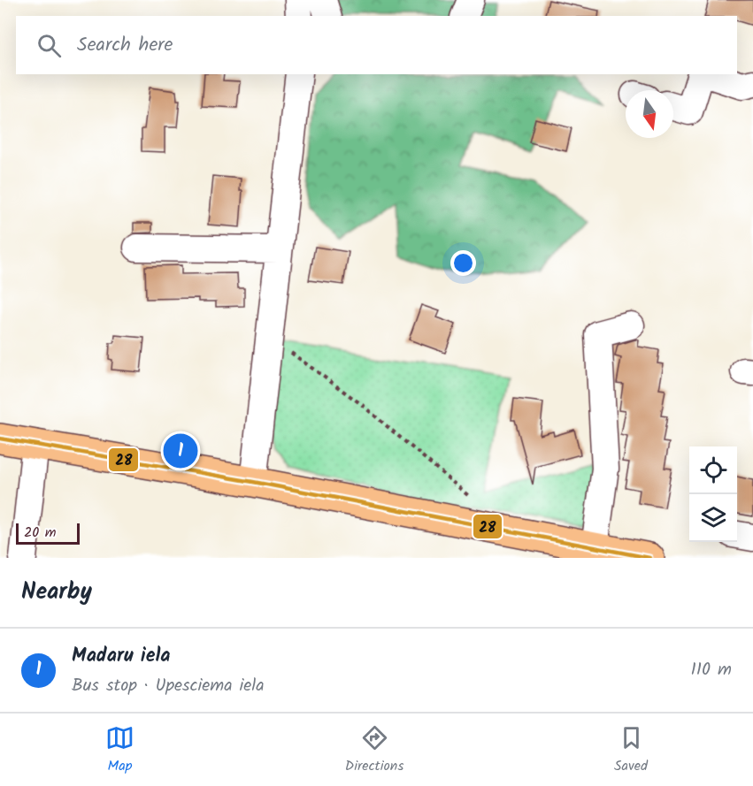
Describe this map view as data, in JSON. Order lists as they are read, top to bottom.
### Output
{
  "lines": ["transit line 28"],
  "scale_bar": "20 m",
  "north": "bottom",
  "page": {
    "search": "Search here",
    "pins": "1",
    "scale": "20 m",
    "heading": "Nearby",
    "list": [
      {
        "mark": "1",
        "name": "Madaru iela",
        "note": "Bus stop · Upesciema iela",
        "value": "110 m"
      }
    ],
    "nav": ["Map", "Directions", "Saved"]
  }
}
